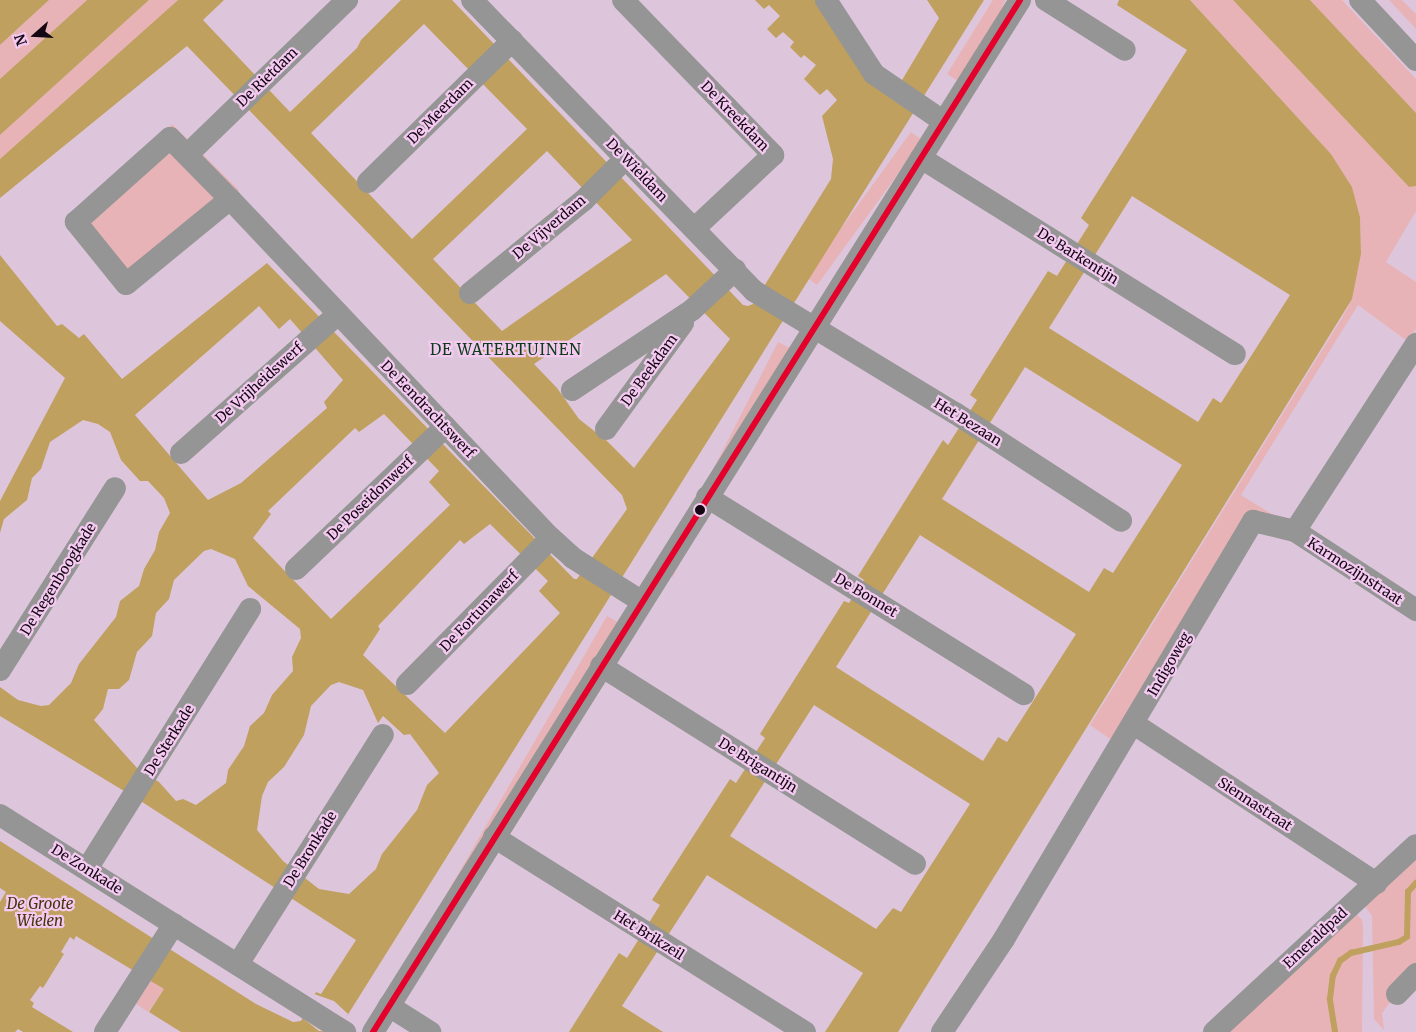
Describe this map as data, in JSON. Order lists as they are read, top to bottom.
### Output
{
  "streets": {
    "street": [
      "De Rietdam",
      "De Meerdam",
      "De Kreekdam",
      "De Wieldam",
      "De Vijverdam",
      "De Barkentijn",
      "De Beekdam",
      "De Vrijheidswerf",
      "De Eendrachtswerf",
      "Het Bezaan",
      "De Poseidonwerf",
      "Karmozijnstraat",
      "De Regenboogkade",
      "De Bonnet",
      "De Fortunawerf",
      "Indigoweg",
      "De Sterkade",
      "De Brigantijn",
      "Siennastraat",
      "De Bronkade",
      "De Zonkade",
      "Het Brikzeil",
      "Emeraldpad"
    ]
  },
  "crossings": [
    ["De Rietdam", "De Eendrachtswerf"],
    ["De Meerdam", "De Wieldam"],
    ["De Kreekdam", "De Wieldam"],
    ["De Wieldam", "De Vijverdam"],
    ["De Wieldam", "De Beekdam"],
    ["De Wieldam", "Het Bezaan"],
    ["De Vrijheidswerf", "De Eendrachtswerf"],
    ["De Eendrachtswerf", "De Poseidonwerf"],
    ["De Eendrachtswerf", "De Fortunawerf"],
    ["Karmozijnstraat", "Indigoweg"],
    ["Indigoweg", "Siennastraat"],
    ["De Sterkade", "De Zonkade"],
    ["Siennastraat", "Emeraldpad"],
    ["De Bronkade", "De Zonkade"]
  ],
  "districts": ["DE WATERTUINEN"],
  "water": ["De Groote Wielen"],
  "north": "left"
}
